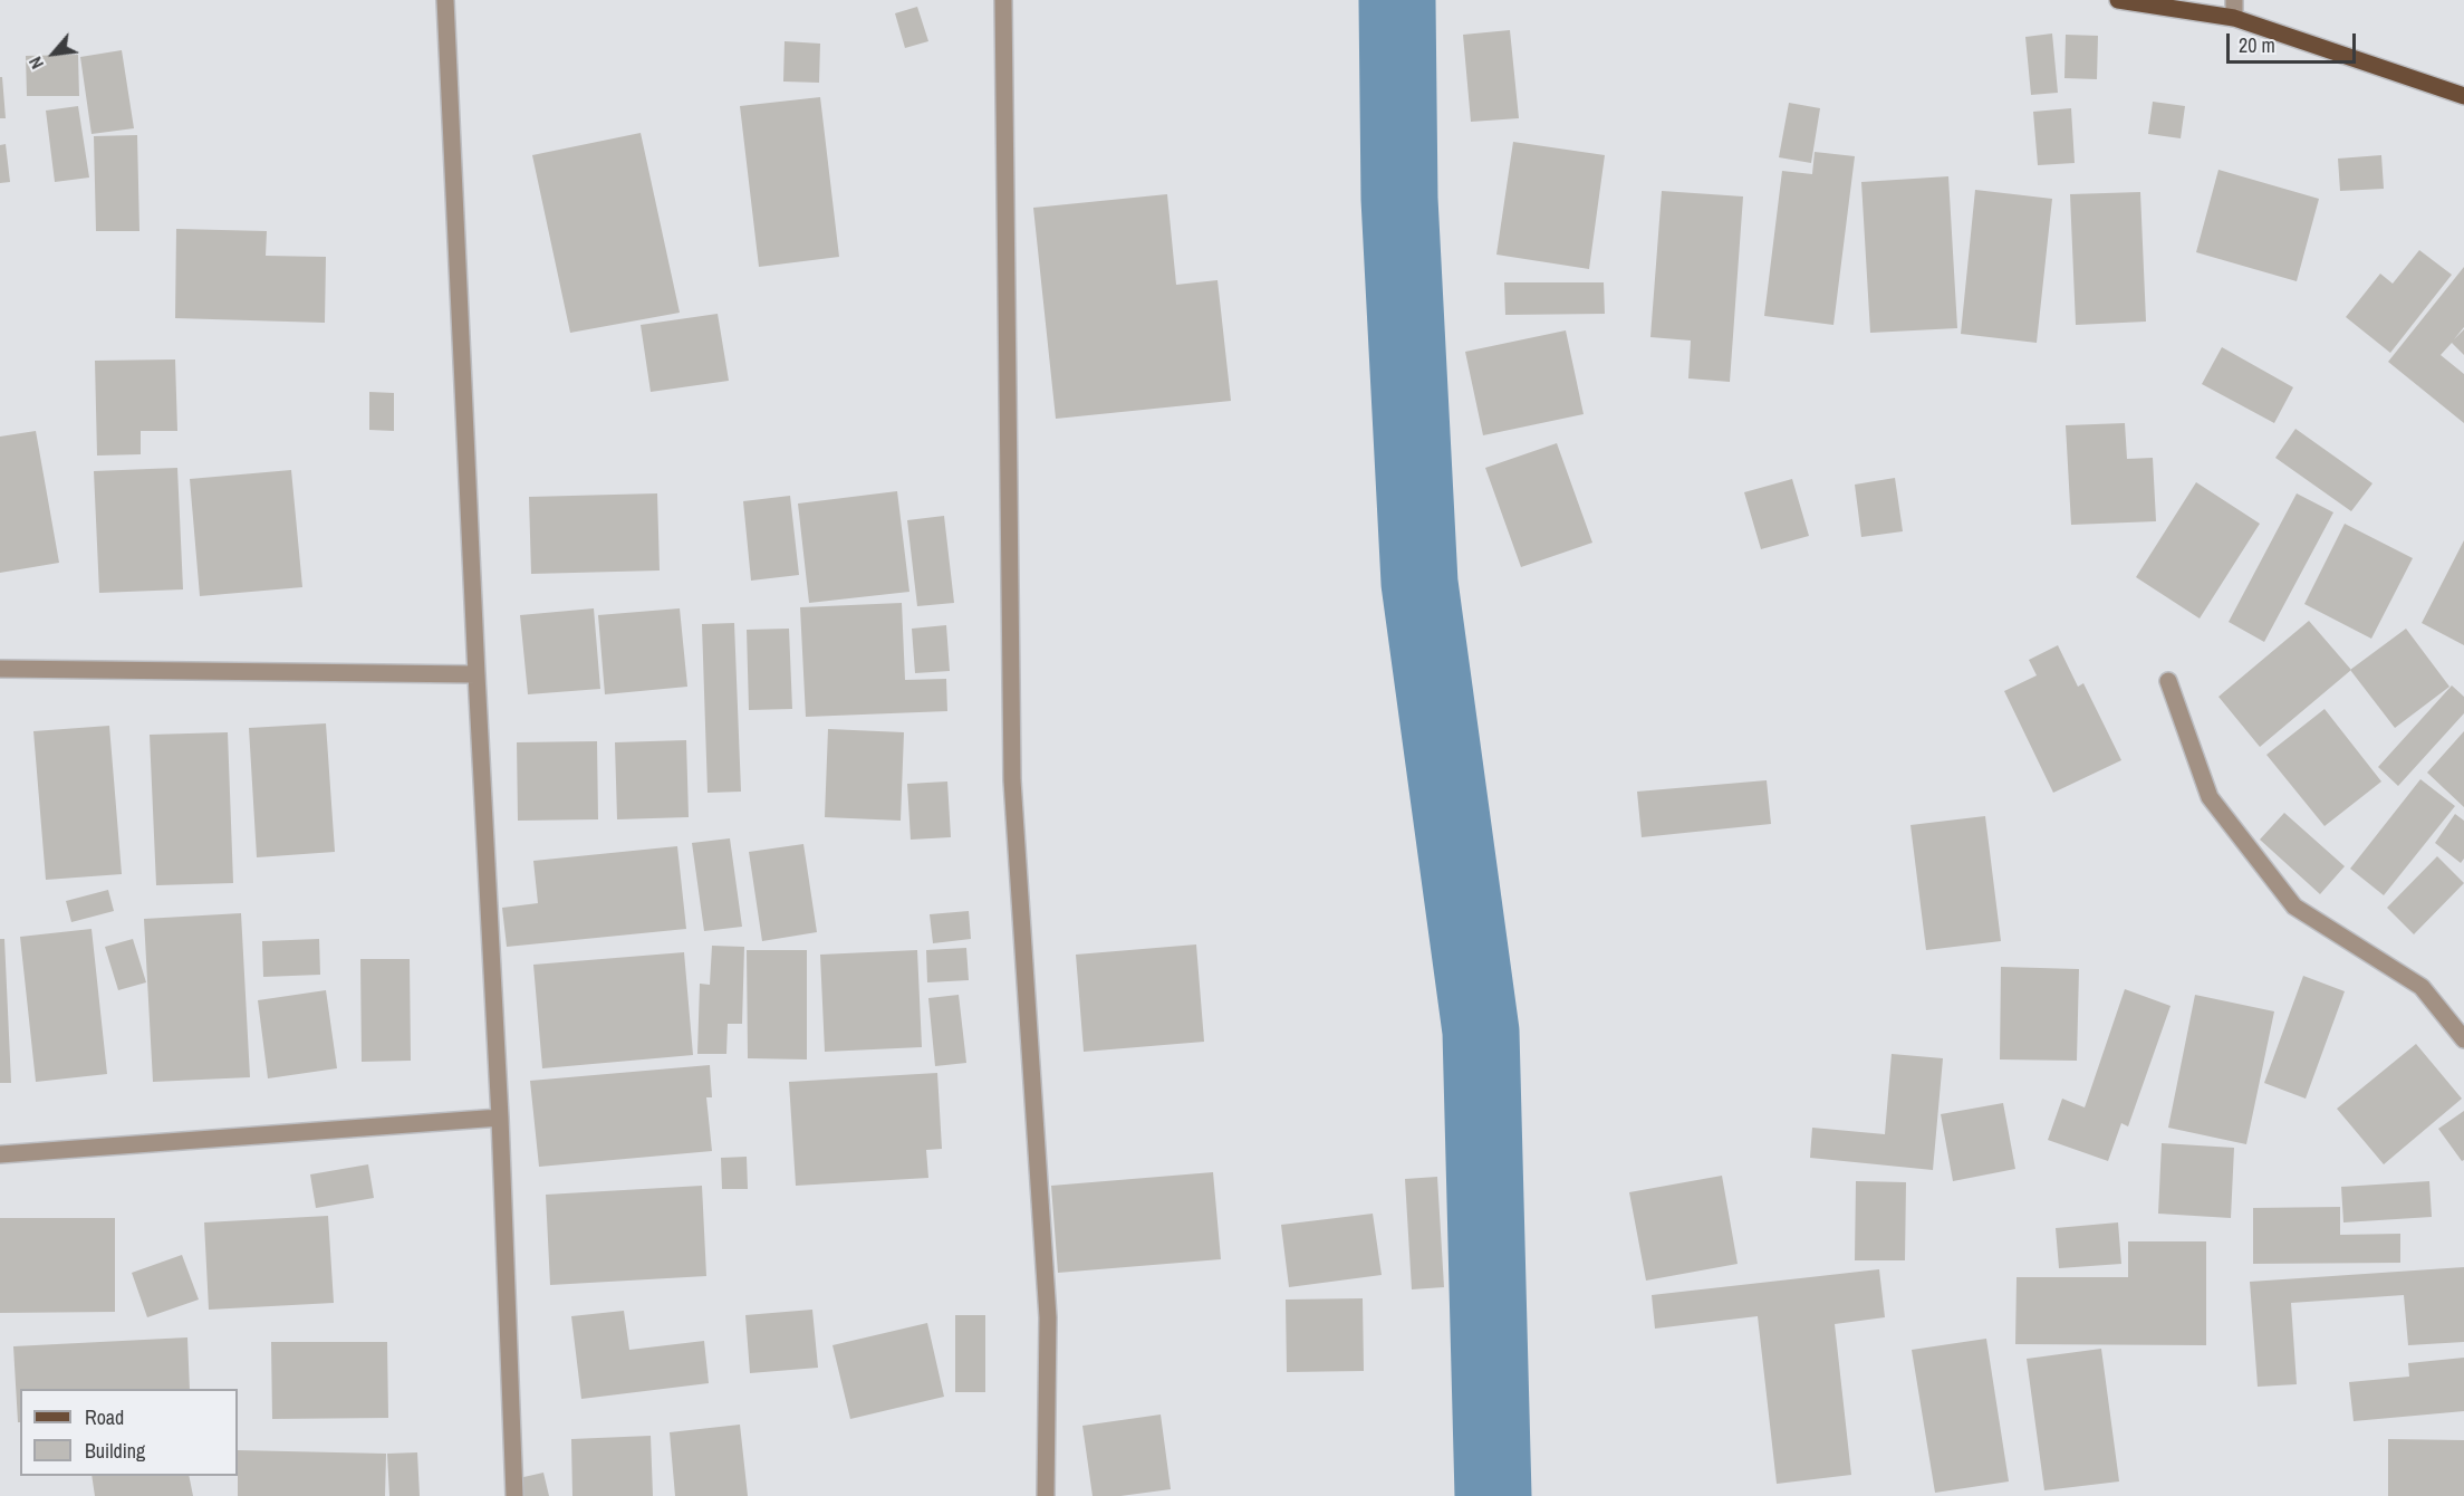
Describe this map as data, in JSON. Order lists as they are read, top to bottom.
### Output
{
  "legend": ["Road", "Building"],
  "scale_bar": "20 m",
  "north": "bottom left"
}
